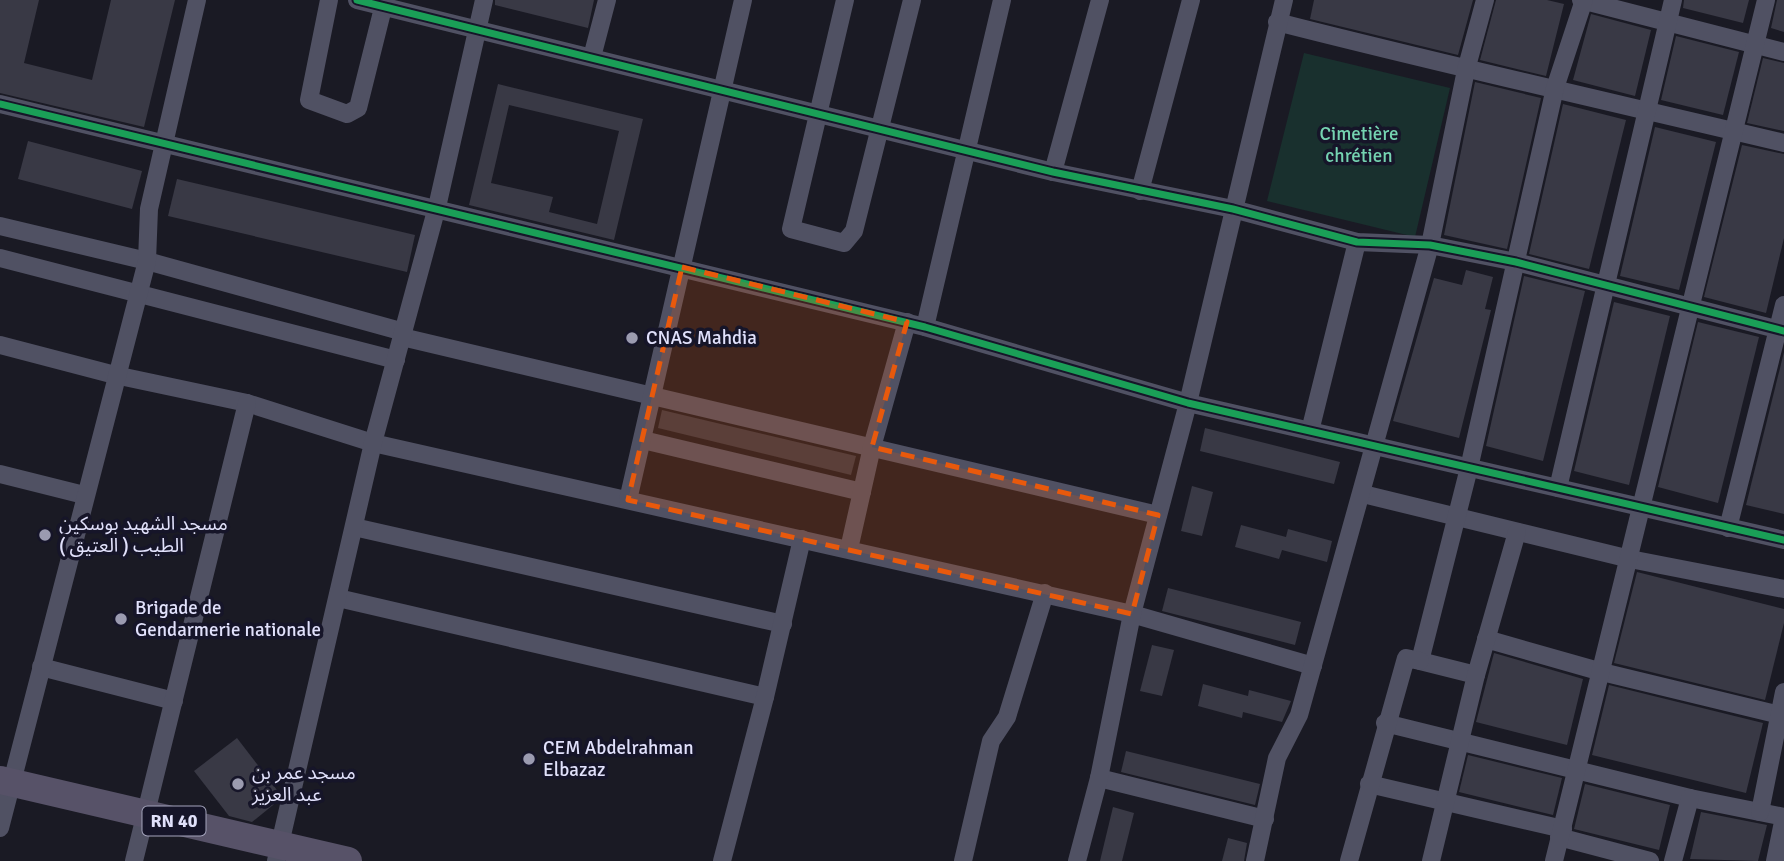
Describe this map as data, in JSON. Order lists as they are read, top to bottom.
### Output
{
  "streets": {
    "main road": ["RN 40"]
  },
  "parks": ["Cimetière chrétien"],
  "places": [
    "CNAS Mahdia",
    "مسجد الشهيد بوسكين الطيب ( العتيق )",
    "Brigade de Gendarmerie nationale",
    "CEM Abdelrahman Elbazaz",
    "مسجد عمر بن عبد العزيز"
  ]
}
